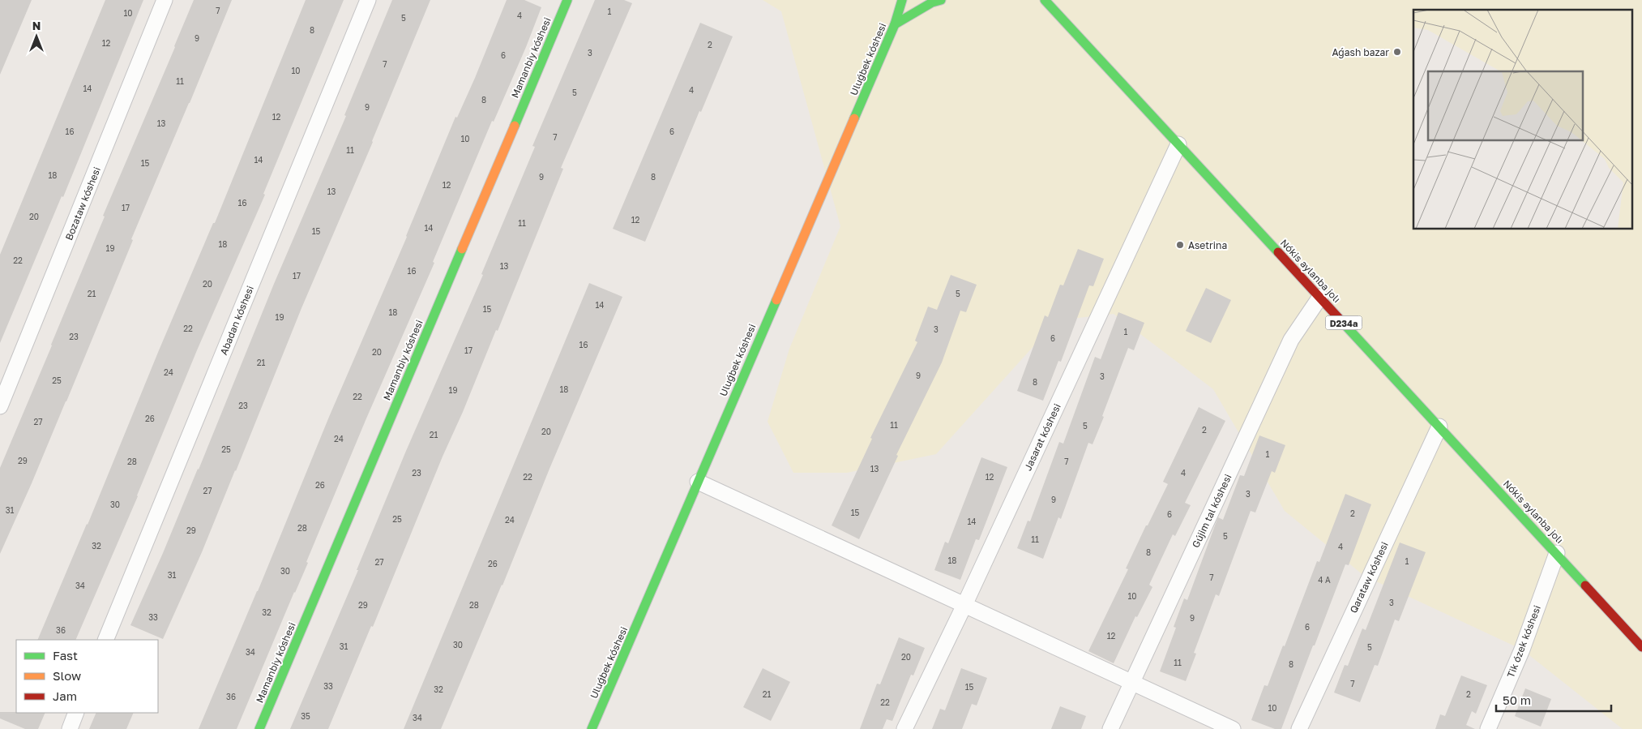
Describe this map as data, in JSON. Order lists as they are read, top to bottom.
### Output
{
  "streets": {
    "street": [
      "Mamanbiy kóshesi",
      "Uluǵbek kóshesi",
      "Bozataw kóshesi",
      "Nókis aylanba jolı",
      "Abadan kóshesi",
      "D234a",
      "Jasarat kóshesi",
      "Gújim tal kóshesi",
      "Qarataw kóshesi",
      "Tik ózek kóshesi"
    ]
  },
  "crossings": [
    ["Nókis aylanba jolı", "Jasarat kóshesi"],
    ["Nókis aylanba jolı", "Gújim tal kóshesi"],
    ["Nókis aylanba jolı", "Qarataw kóshesi"],
    ["Nókis aylanba jolı", "Tik ózek kóshesi"]
  ],
  "places": ["Aǵash bazar", "Asetrina"],
  "house_numbers": [
    "7",
    "1",
    "10",
    "4",
    "5",
    "8",
    "9",
    "12",
    "2",
    "3",
    "6",
    "7",
    "10",
    "11",
    "14",
    "4",
    "5",
    "8",
    "9",
    "12",
    "13",
    "16",
    "6",
    "7",
    "10",
    "11",
    "14",
    "15",
    "18",
    "9",
    "8",
    "12",
    "13",
    "16",
    "17",
    "20",
    "12",
    "11",
    "14",
    "15",
    "18",
    "19",
    "22",
    "13",
    "16",
    "17",
    "20",
    "21",
    "5",
    "14",
    "15",
    "18",
    "19",
    "22",
    "3",
    "1",
    "23",
    "6",
    "16",
    "17",
    "20",
    "21",
    "24",
    "9",
    "3",
    "25",
    "8",
    "18",
    "19",
    "22",
    "23",
    "26",
    "27",
    "11",
    "5",
    "2",
    "20",
    "21",
    "24",
    "25",
    "1",
    "29",
    "28",
    "7",
    "13",
    "23",
    "4",
    "22",
    "12",
    "26",
    "27",
    "3",
    "9",
    "30",
    "31",
    "15",
    "2",
    "6",
    "25",
    "24",
    "14",
    "28",
    "29",
    "5",
    "11",
    "32",
    "4",
    "8",
    "18",
    "1",
    "27",
    "26",
    "30",
    "31",
    "7",
    "4 А",
    "34",
    "10",
    "3",
    "29",
    "28",
    "32",
    "33",
    "9",
    "6",
    "36",
    "12",
    "30",
    "31",
    "5",
    "34",
    "20",
    "11",
    "8",
    "7",
    "33",
    "15",
    "32",
    "21",
    "2",
    "36",
    "22",
    "10",
    "35",
    "34"
  ],
  "legend": ["Fast", "Slow", "Jam"],
  "scale_bar": "50 m",
  "north": "top"
}
